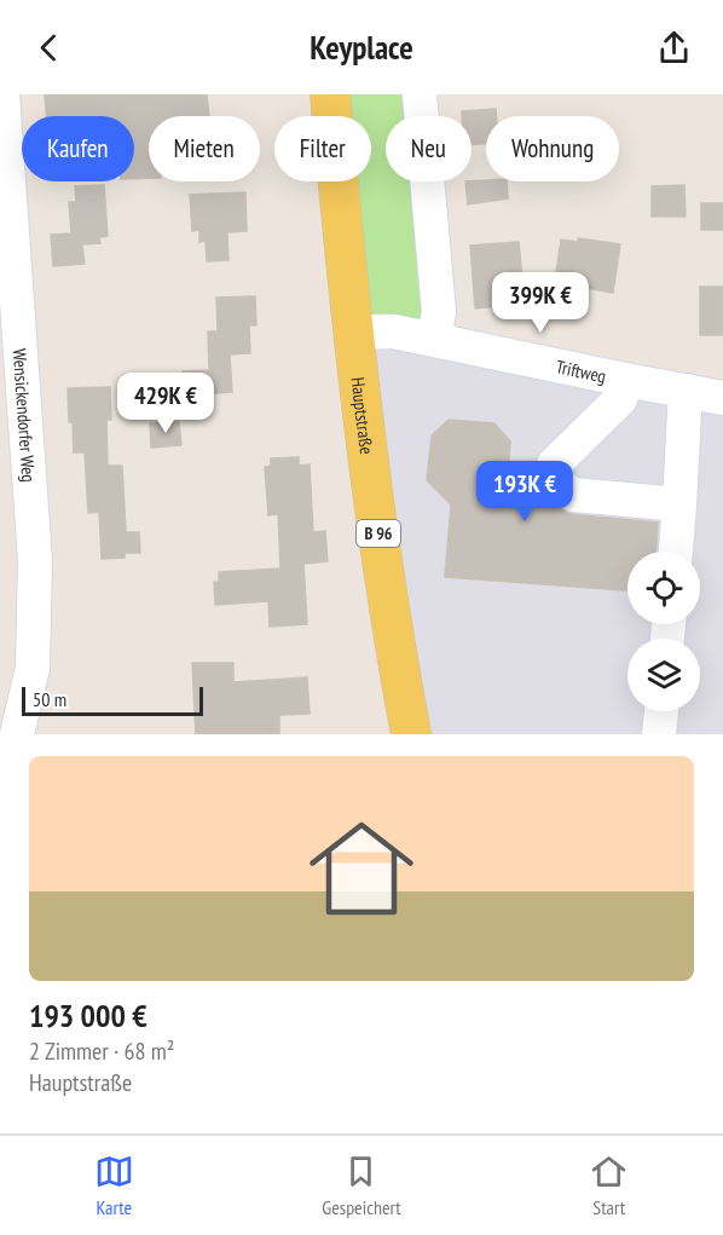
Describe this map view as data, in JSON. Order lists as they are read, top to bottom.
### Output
{
  "streets": {
    "main road": ["Hauptstraße", "B 96"],
    "street": ["Triftweg", "Wensickendorfer Weg"]
  },
  "crossings": [
    ["Triftweg", "Hauptstraße"]
  ],
  "scale_bar": "50 m",
  "page": {
    "header": "Keyplace",
    "chip": [
      "Kaufen",
      "Mieten",
      "Filter",
      "Neu",
      "Wohnung"
    ],
    "price": ["399K €", "429K €", "193K €"],
    "scale": "50 m",
    "list": [
      {
        "name": "193 000 €",
        "note": "2 Zimmer · 68 m² · Hauptstraße"
      }
    ],
    "tabs": ["Karte", "Gespeichert", "Start"]
  }
}
